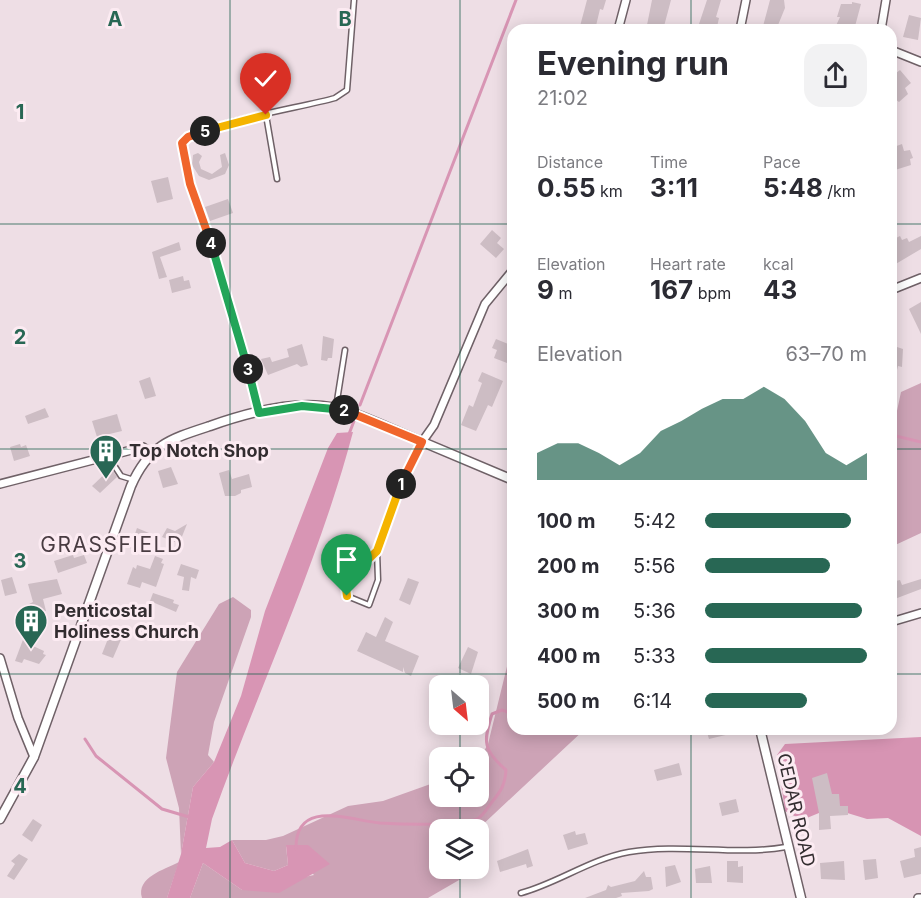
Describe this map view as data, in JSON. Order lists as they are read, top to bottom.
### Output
{
  "streets": {
    "street": ["CEDAR ROAD"]
  },
  "districts": ["GRASSFIELD"],
  "places": {
    "building": ["Top Notch Shop", "Penticostal Holiness Church"]
  },
  "north": "bottom right",
  "page": {
    "heading": ["Evening run", "21:02"],
    "pins": [
      "5",
      "4",
      "3",
      "2",
      "1"
    ],
    "stats": [
      ["Distance", "0.55 km"],
      ["Time", "3:11"],
      ["Pace", "5:48 /km"],
      ["Elevation", "9 m"],
      ["Heart rate", "167 bpm"],
      ["kcal", "43"]
    ],
    "chart": ["Elevation", "63–70 m"],
    "list": [
      {
        "name": "100 m",
        "note": "5:42"
      },
      {
        "name": "200 m",
        "note": "5:56"
      },
      {
        "name": "300 m",
        "note": "5:36"
      },
      {
        "name": "400 m",
        "note": "5:33"
      },
      {
        "name": "500 m",
        "note": "6:14"
      }
    ]
  },
  "grid": {
    "columns": ["A", "B"],
    "rows": [
      "1",
      "2",
      "3",
      "4"
    ]
  }
}
